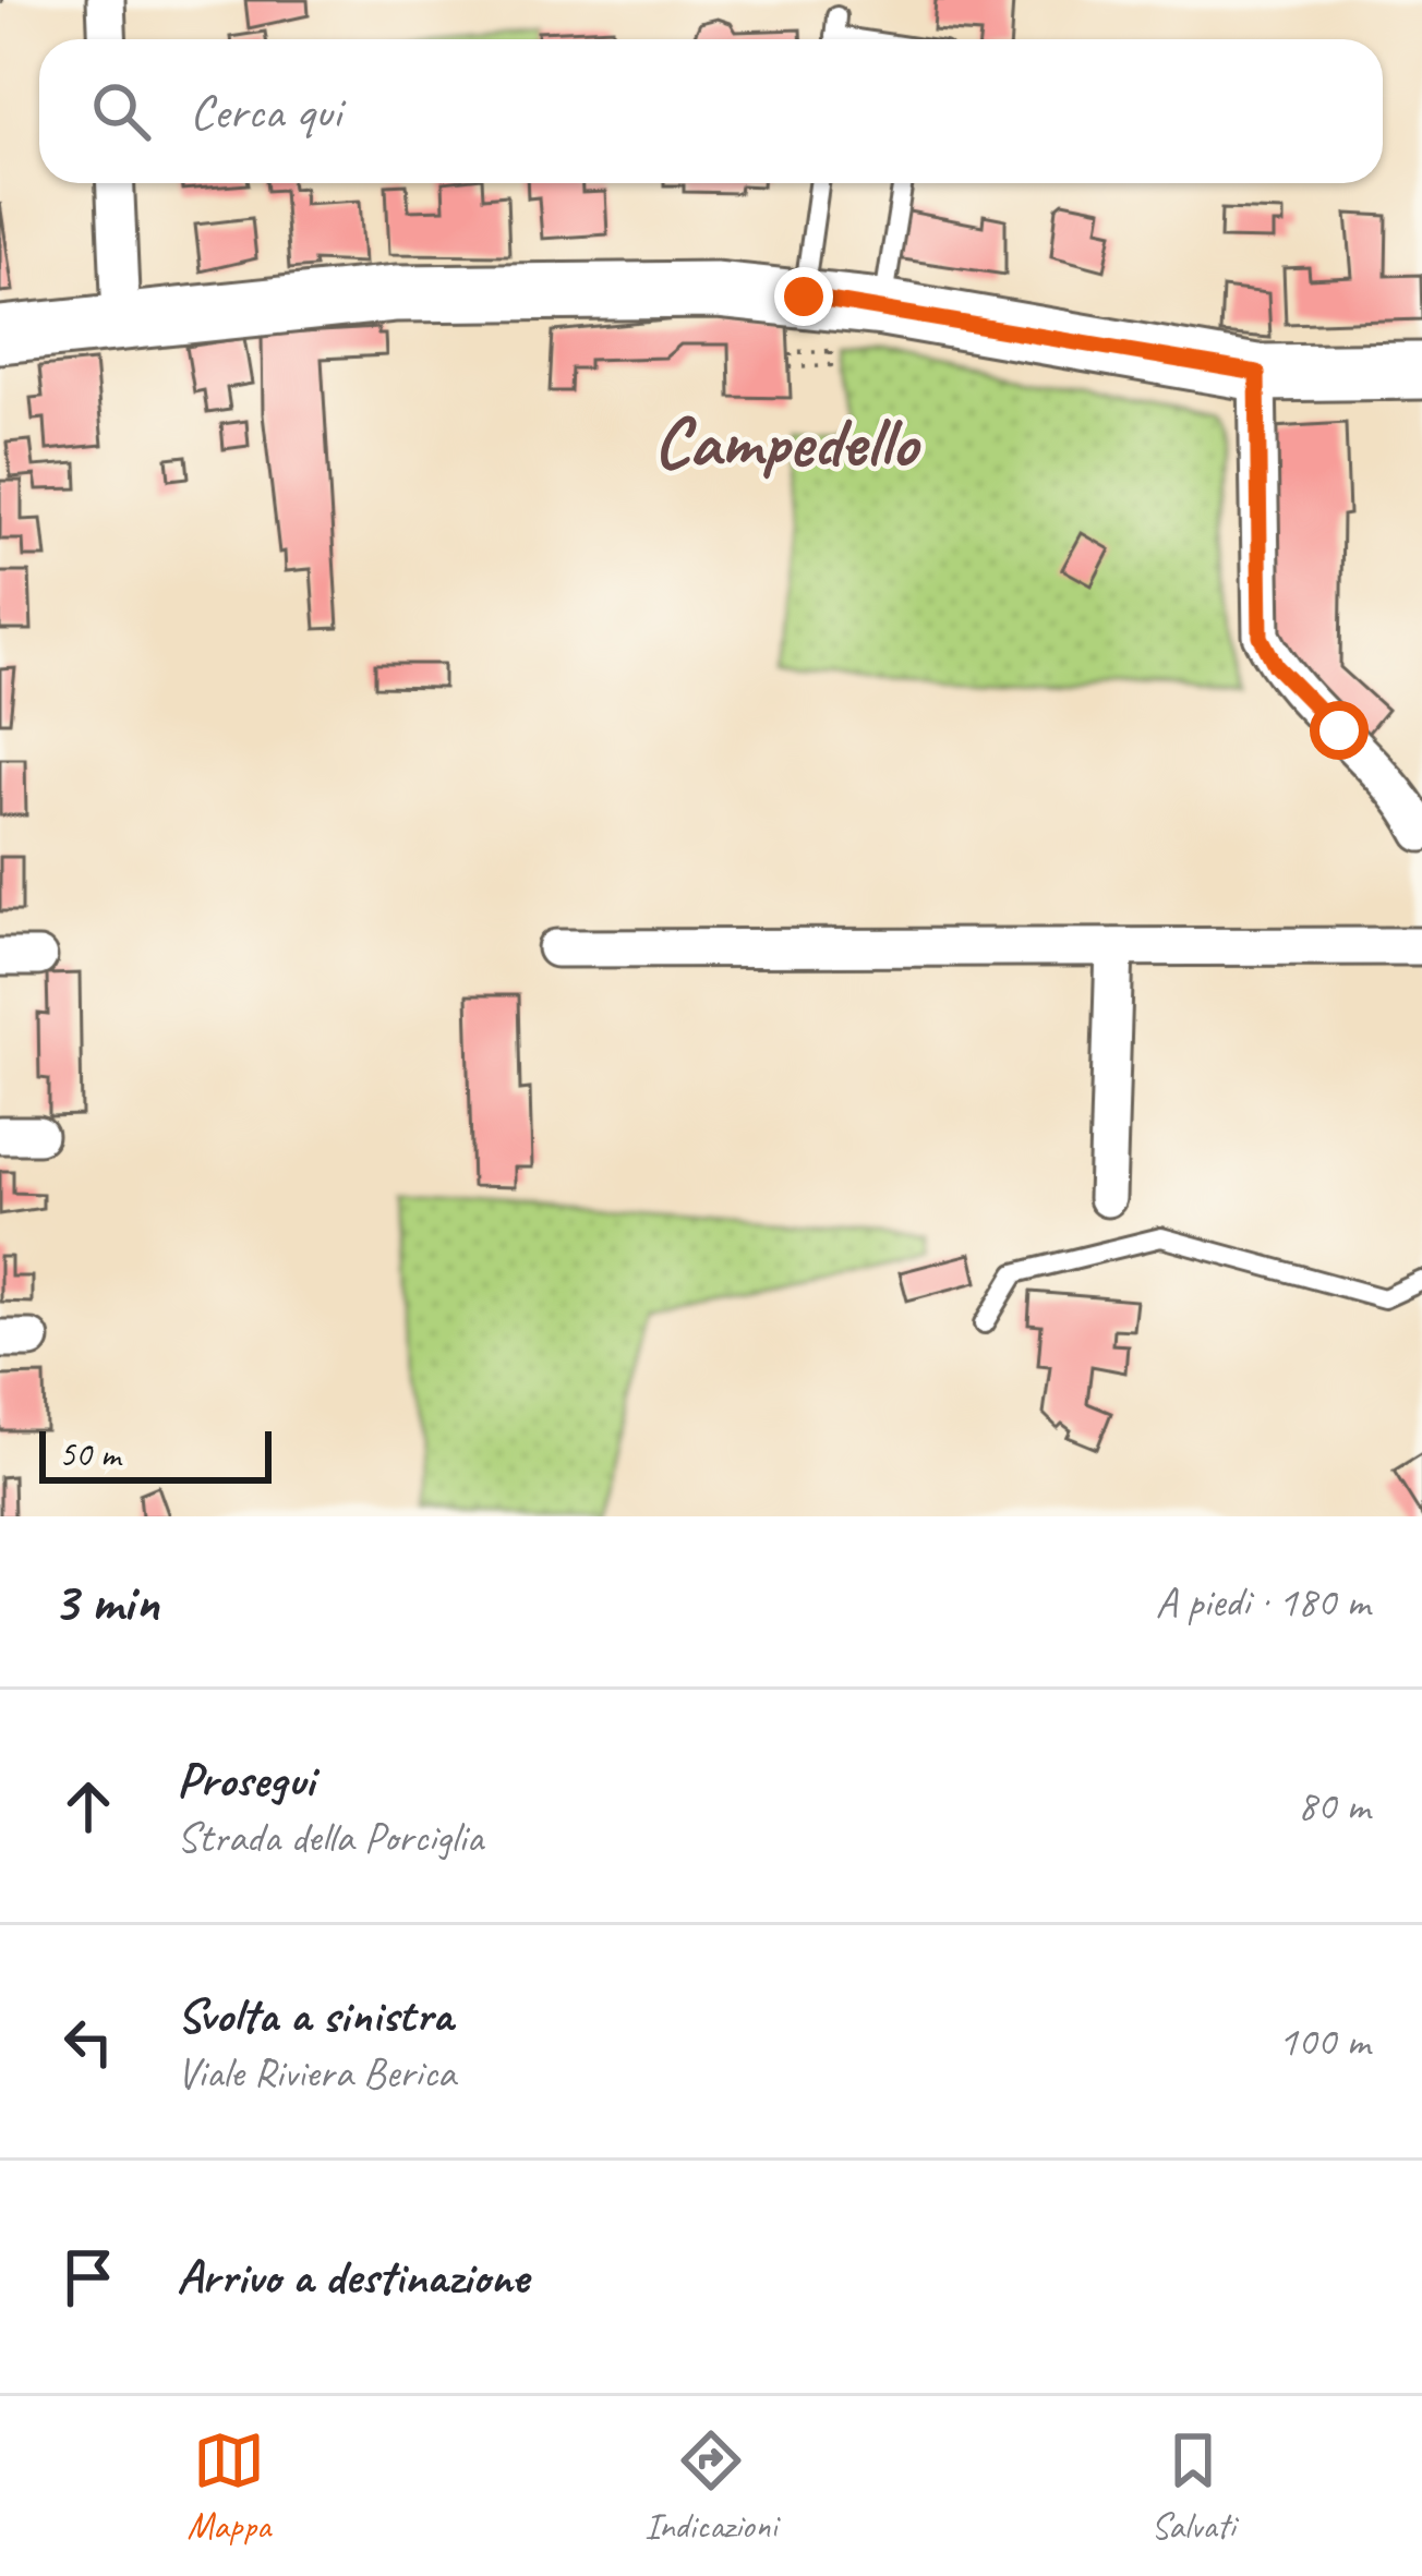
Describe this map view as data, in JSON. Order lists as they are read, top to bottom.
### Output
{
  "districts": ["Campedello"],
  "scale_bar": "50 m",
  "page": {
    "search": "Cerca qui",
    "scale": "50 m",
    "heading": ["3 min", "A piedi · 180 m"],
    "list": [
      ["Prosegui", "Strada della Porciglia", "80 m"],
      ["Svolta a sinistra", "Viale Riviera Berica", "100 m"],
      "Arrivo a destinazione"
    ],
    "nav": ["Mappa", "Indicazioni", "Salvati"]
  }
}
